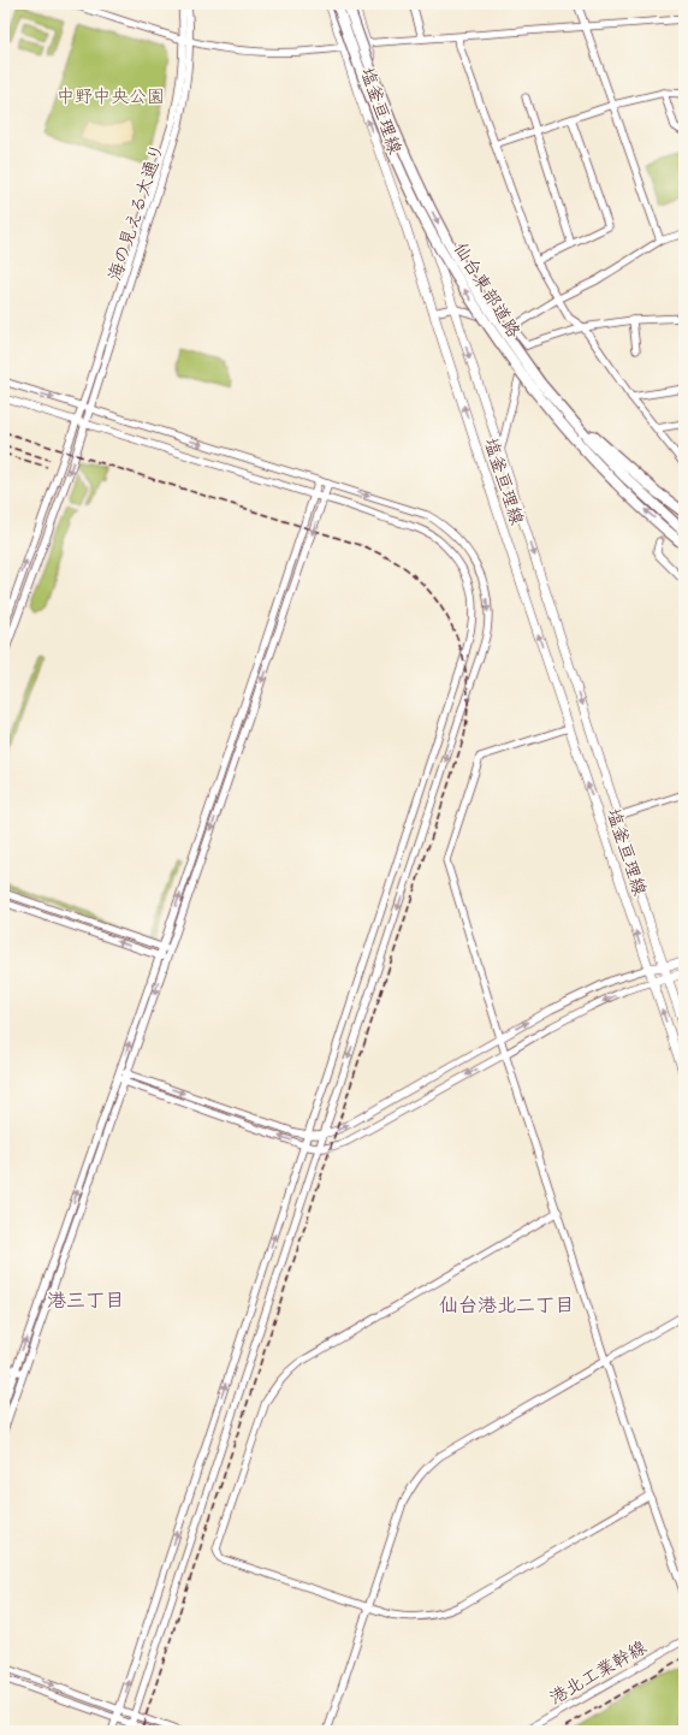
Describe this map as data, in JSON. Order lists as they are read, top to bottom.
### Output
{
  "streets": {
    "highway": ["仙台東部道路"],
    "main road": ["塩釜亘理線"],
    "street": ["海の見える大通り", "港北工業幹線"]
  },
  "districts": ["港三丁目", "仙台港北二丁目"],
  "parks": ["中野中央公園"]
}
